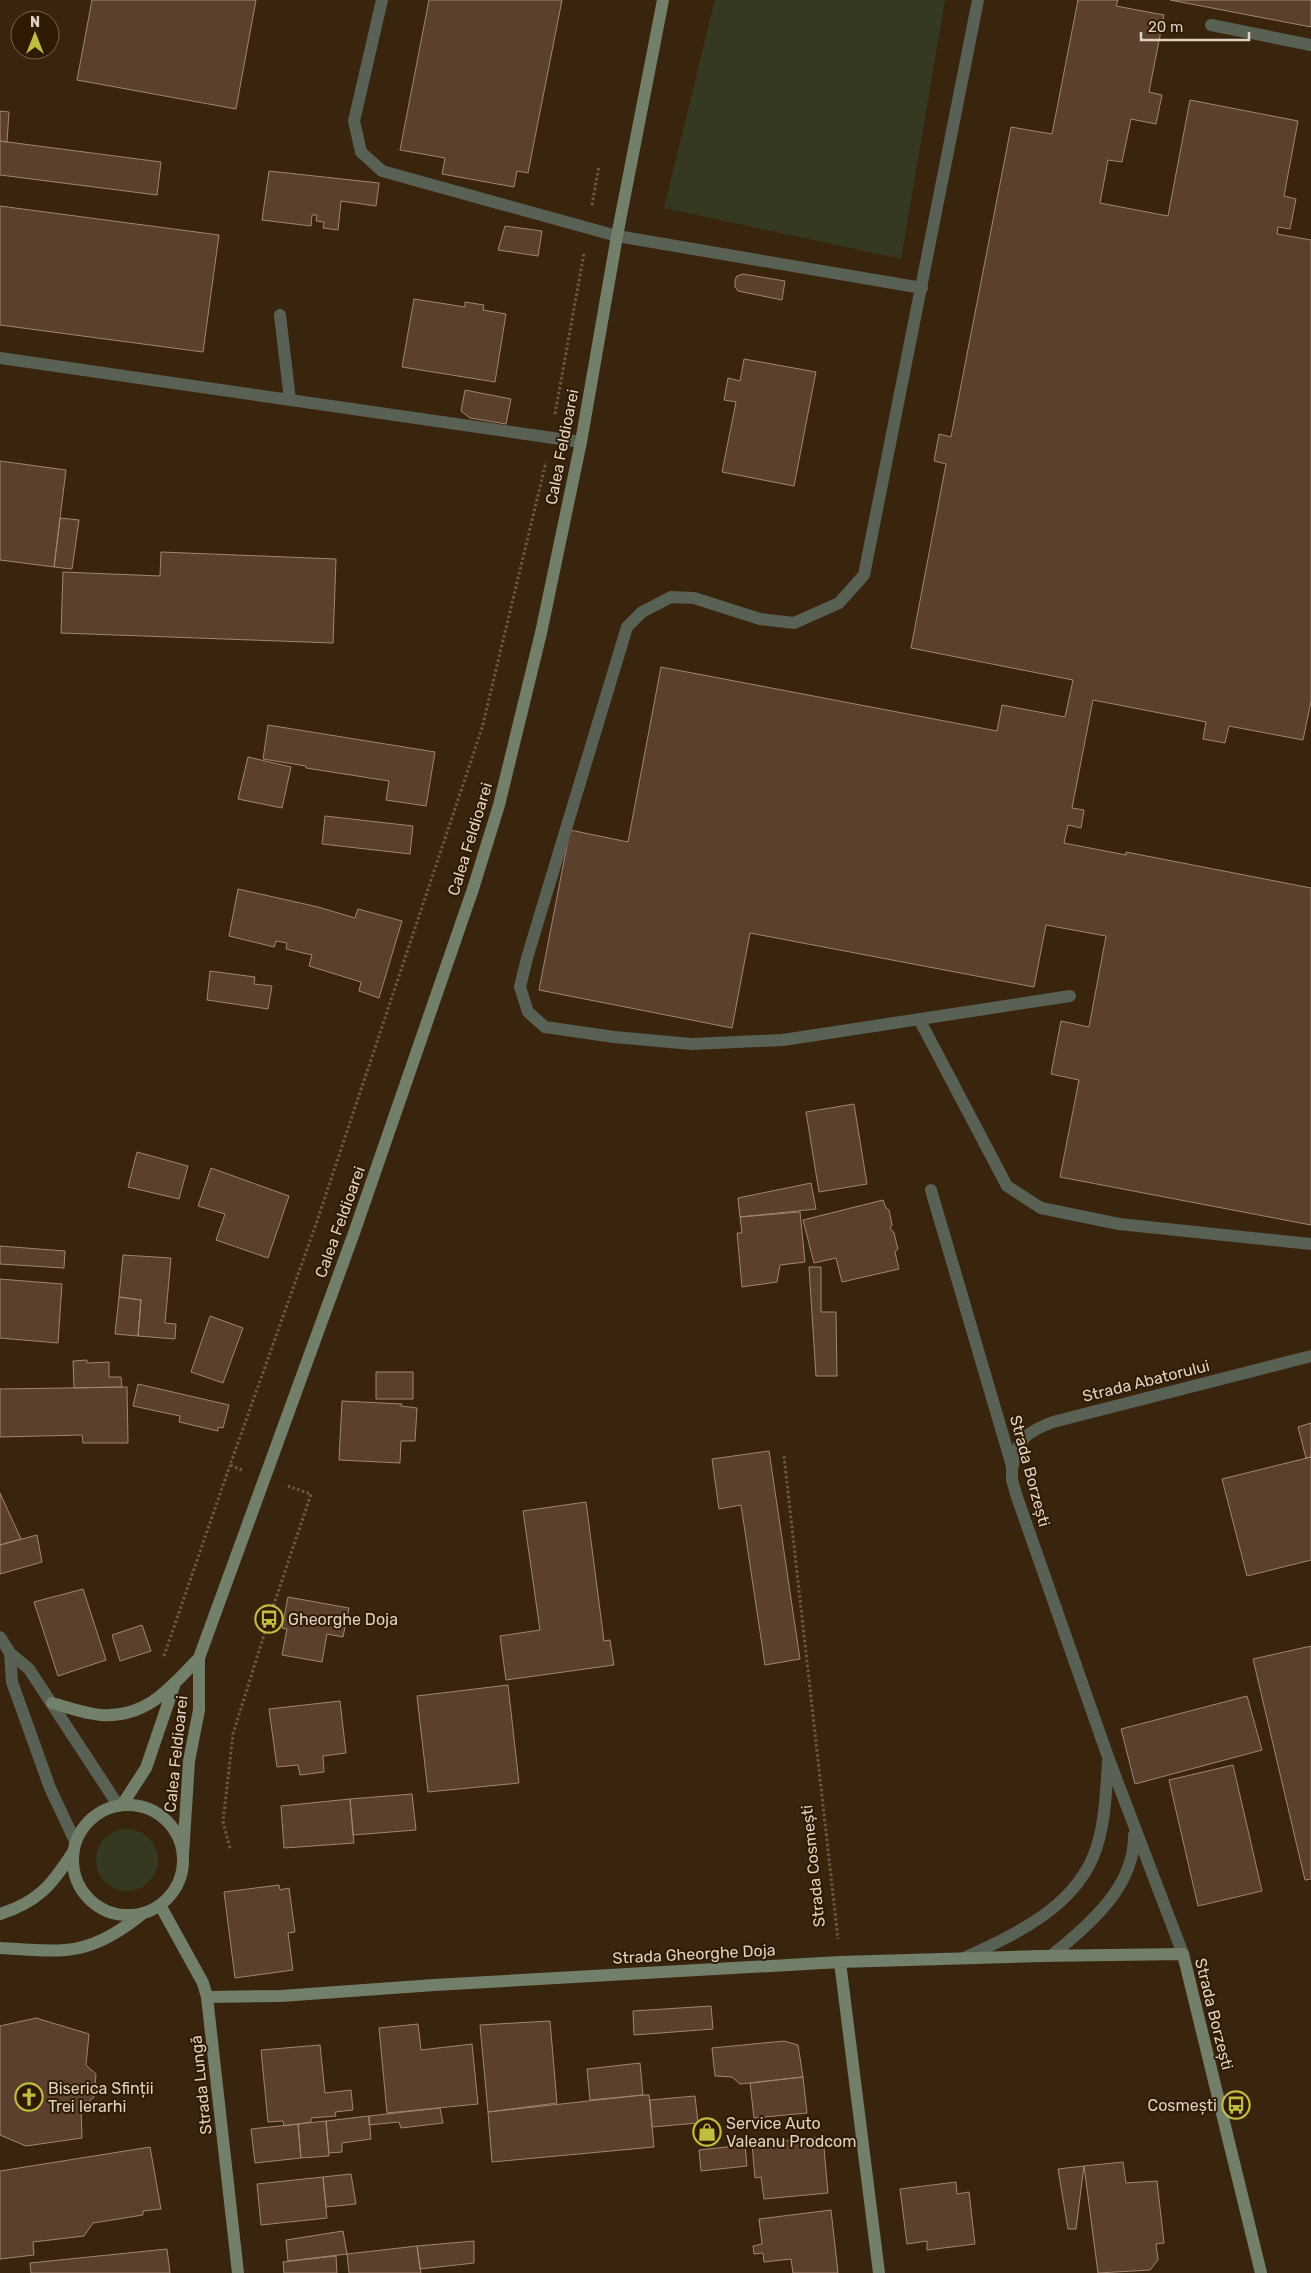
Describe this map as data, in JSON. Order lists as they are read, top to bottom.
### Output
{
  "streets": {
    "main road": [
      "Calea Feldioarei",
      "Strada Borzești",
      "Strada Gheorghe Doja",
      "Strada Lungă"
    ],
    "street": ["Strada Abatorului"],
    "path": ["Strada Cosmești"]
  },
  "crossings": [
    ["Calea Feldioarei", "Strada Lungă"],
    ["Strada Abatorului", "Strada Borzești"],
    ["Strada Borzești", "Strada Gheorghe Doja"],
    ["Strada Cosmești", "Strada Gheorghe Doja"],
    ["Strada Gheorghe Doja", "Strada Lungă"]
  ],
  "places": {
    "bus stop": ["Gheorghe Doja", "Cosmești"],
    "church": ["Biserica Sfinții Trei Ierarhi"],
    "shop": ["Service Auto Valeanu Prodcom"]
  },
  "scale_bar": "20 m",
  "north": "top"
}
